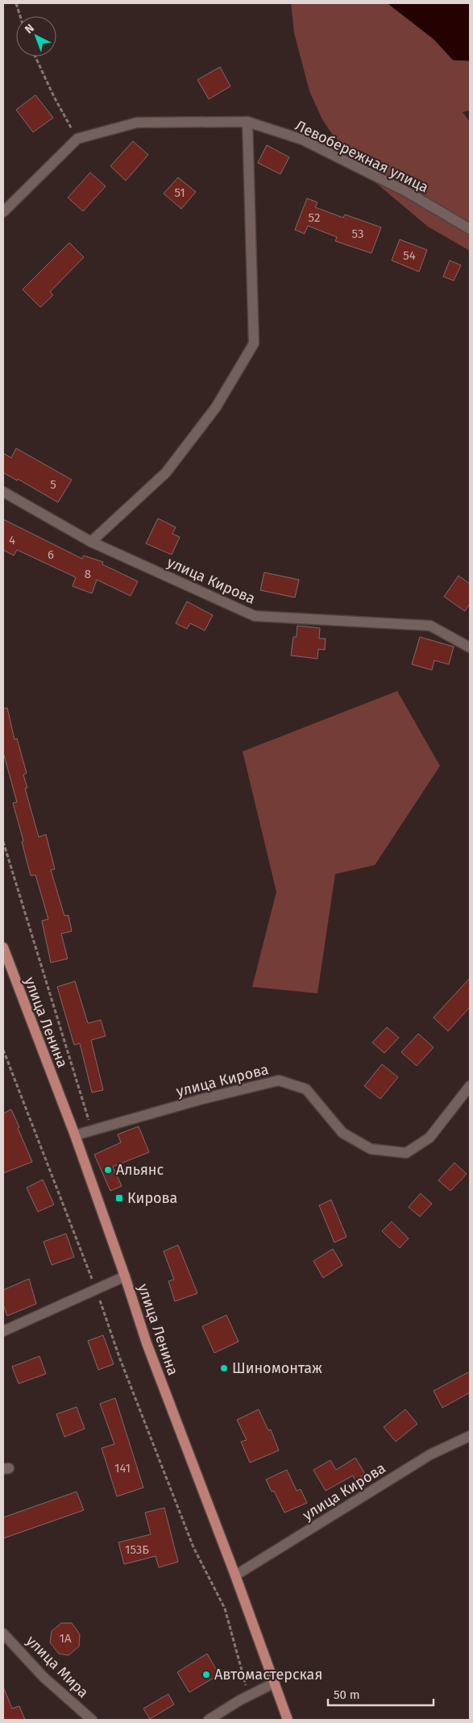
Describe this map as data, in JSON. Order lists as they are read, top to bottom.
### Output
{
  "streets": {
    "main road": ["улица Ленина"],
    "street": ["Левобережная улица", "улица Кирова", "улица Мира"]
  },
  "crossings": [
    ["улица Кирова", "улица Ленина"]
  ],
  "places": {
    "other": ["Альянс", "Шиномонтаж", "Автомастерская"],
    "transit": ["Кирова"]
  },
  "house_numbers": [
    "51",
    "52",
    "53",
    "54",
    "5",
    "4",
    "6",
    "8",
    "141",
    "153Б",
    "1А"
  ],
  "scale_bar": "50 m",
  "north": "top left"
}
